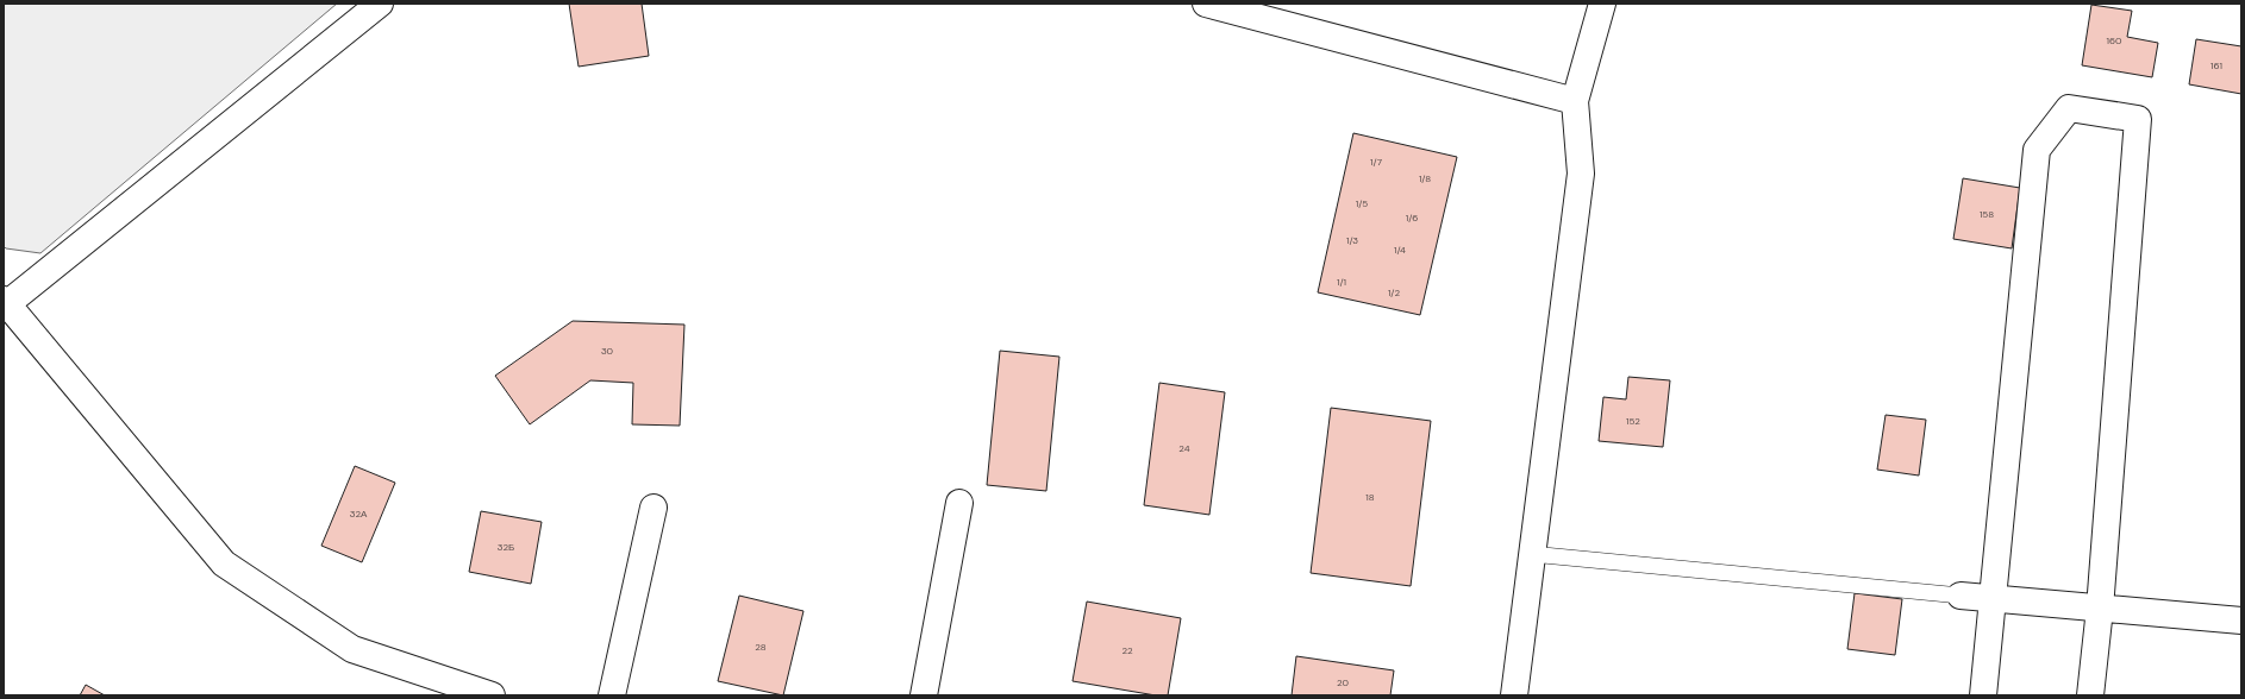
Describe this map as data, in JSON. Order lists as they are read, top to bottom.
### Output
{
  "house_numbers": [
    "160",
    "161",
    "1/7",
    "1/8",
    "1/5",
    "158",
    "1/6",
    "1/3",
    "1/4",
    "1/1",
    "1/2",
    "30",
    "152",
    "24",
    "18",
    "32А",
    "32Б",
    "28",
    "22",
    "20"
  ]
}
